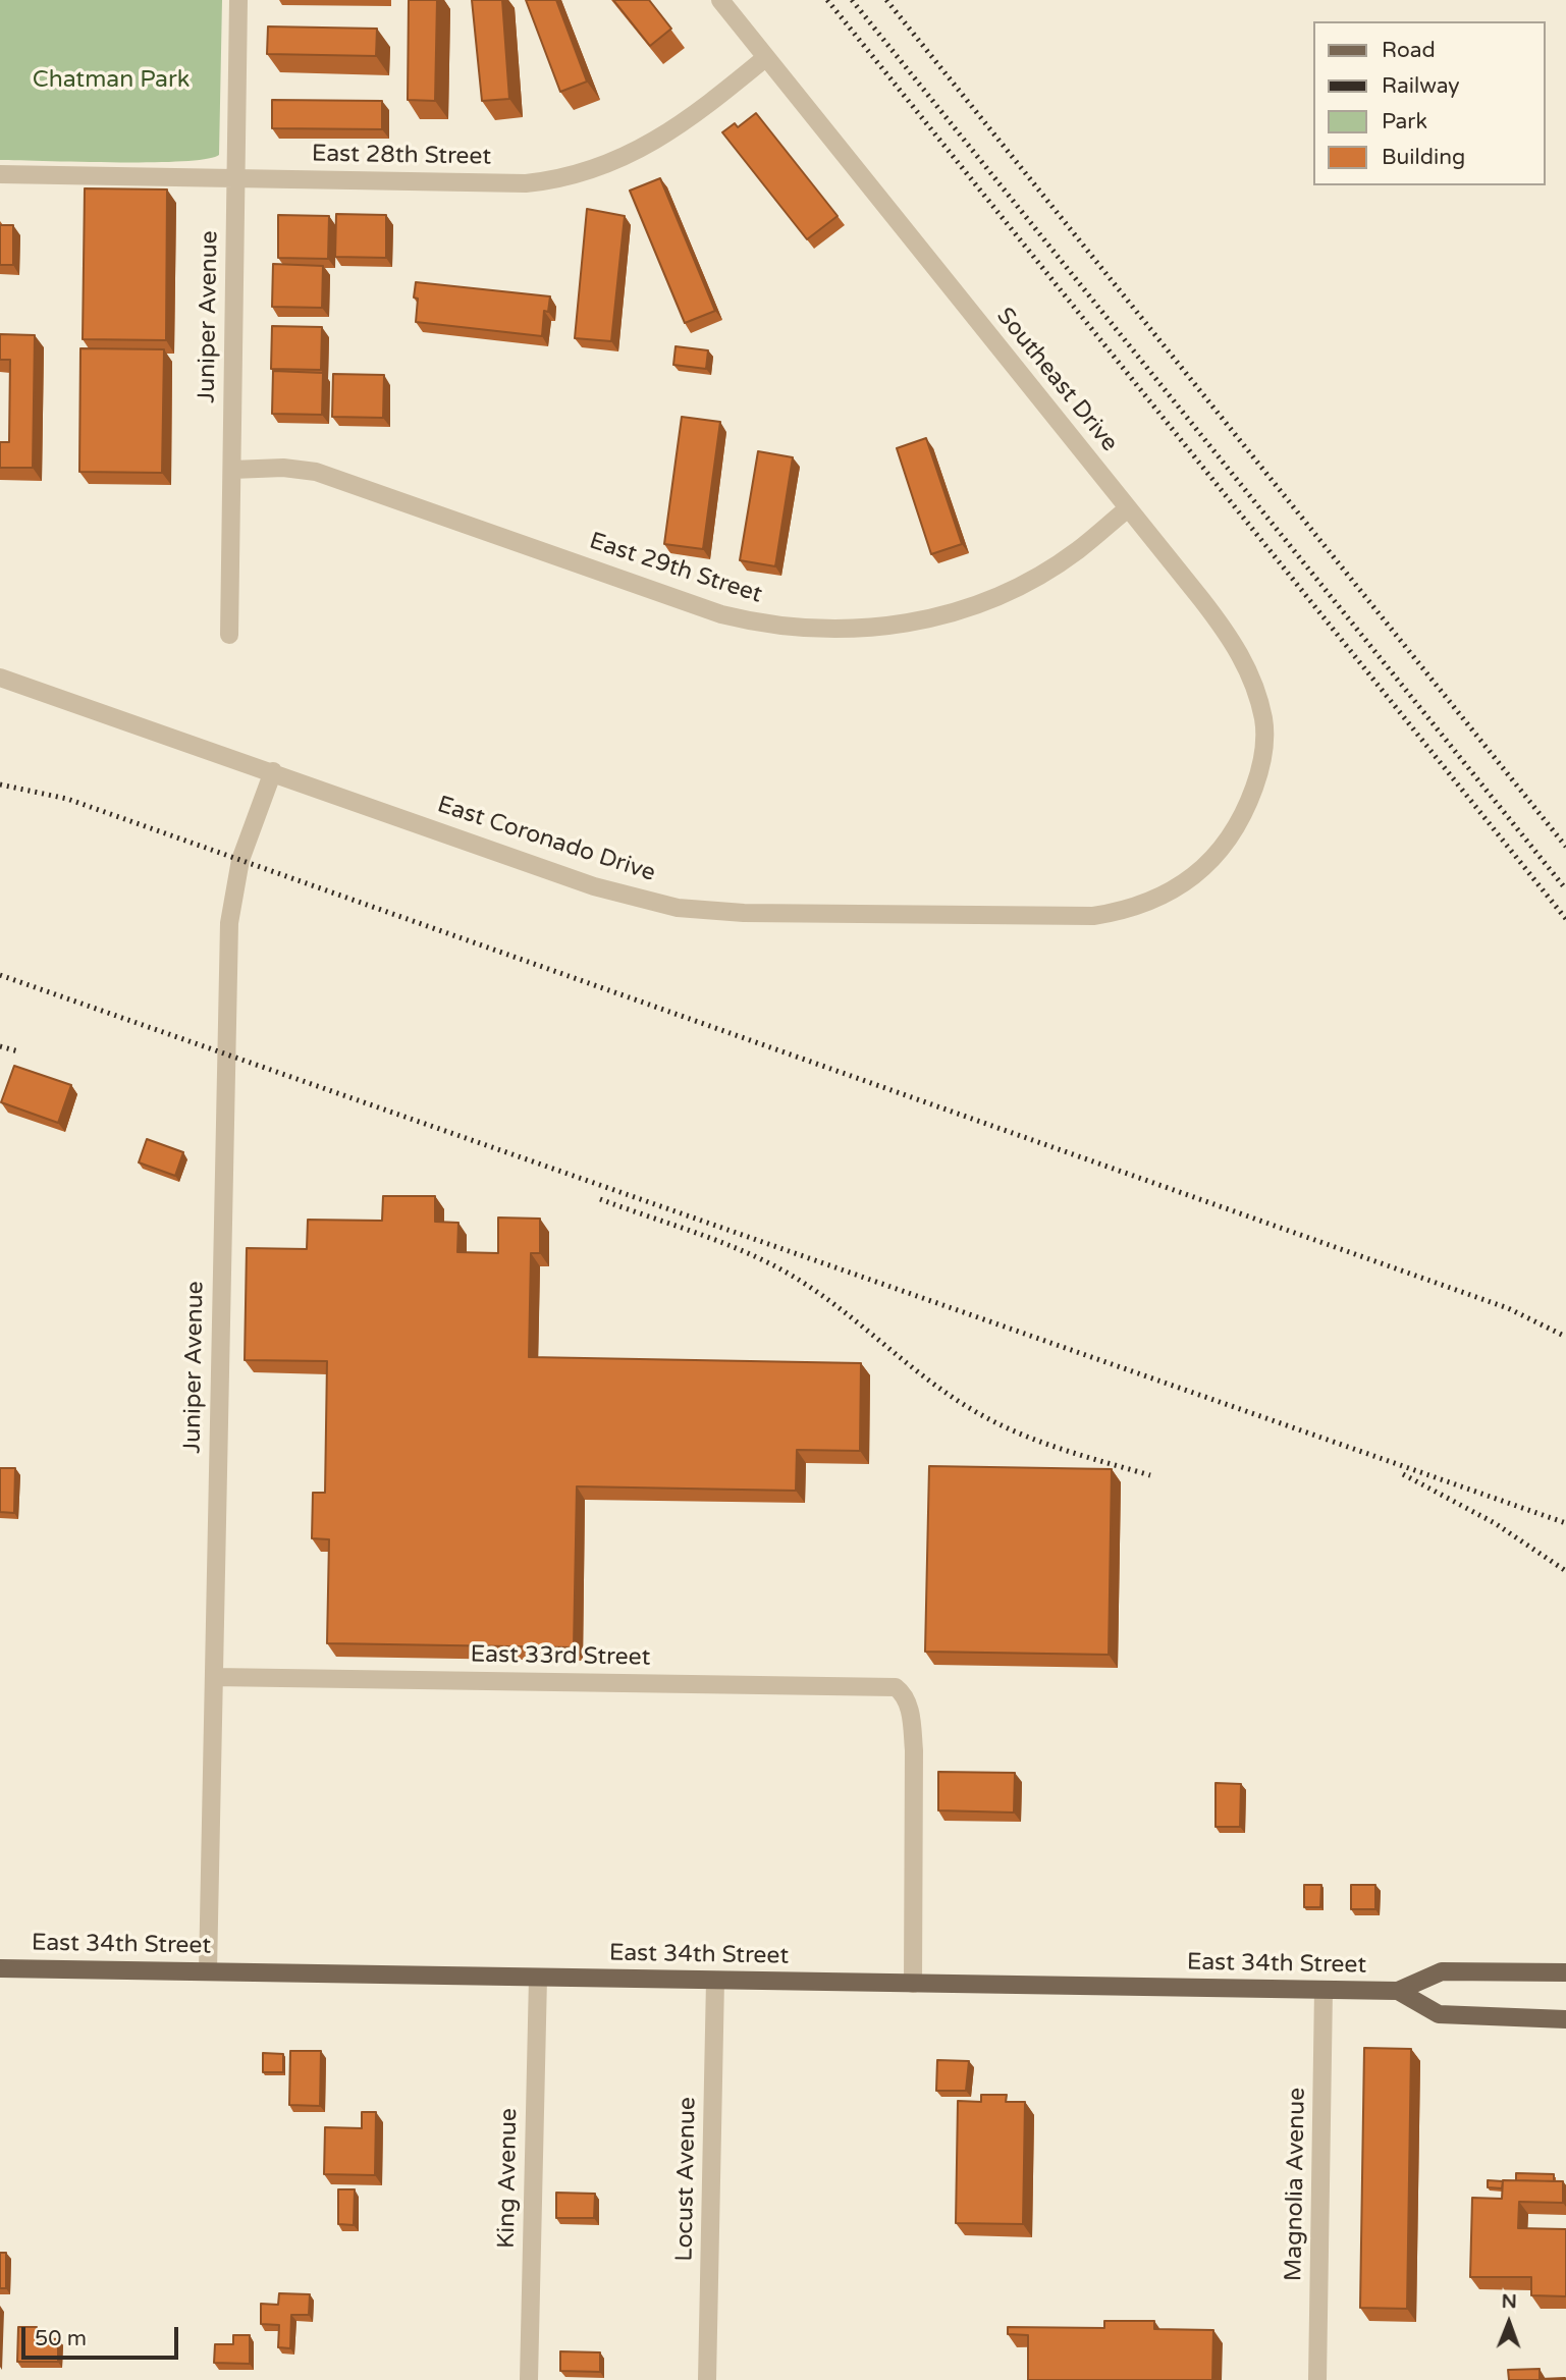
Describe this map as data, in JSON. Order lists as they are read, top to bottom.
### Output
{
  "streets": {
    "main road": ["East 34th Street"],
    "street": [
      "East 28th Street",
      "Juniper Avenue",
      "Southeast Drive",
      "East 29th Street",
      "East Coronado Drive",
      "East 33rd Street",
      "King Avenue",
      "Locust Avenue",
      "Magnolia Avenue"
    ]
  },
  "crossings": [
    ["East 28th Street", "Juniper Avenue"],
    ["East 28th Street", "Southeast Drive"],
    ["Juniper Avenue", "East 29th Street"],
    ["Juniper Avenue", "East Coronado Drive"],
    ["Juniper Avenue", "East 33rd Street"],
    ["Juniper Avenue", "East 34th Street"],
    ["Southeast Drive", "East 29th Street"],
    ["Southeast Drive", "East Coronado Drive"],
    ["East 33rd Street", "East 34th Street"],
    ["East 34th Street", "King Avenue"],
    ["East 34th Street", "Locust Avenue"],
    ["East 34th Street", "Magnolia Avenue"]
  ],
  "parks": ["Chatman Park"],
  "legend": [
    "Road",
    "Railway",
    "Park",
    "Building"
  ],
  "scale_bar": "50 m",
  "north": "top"
}
